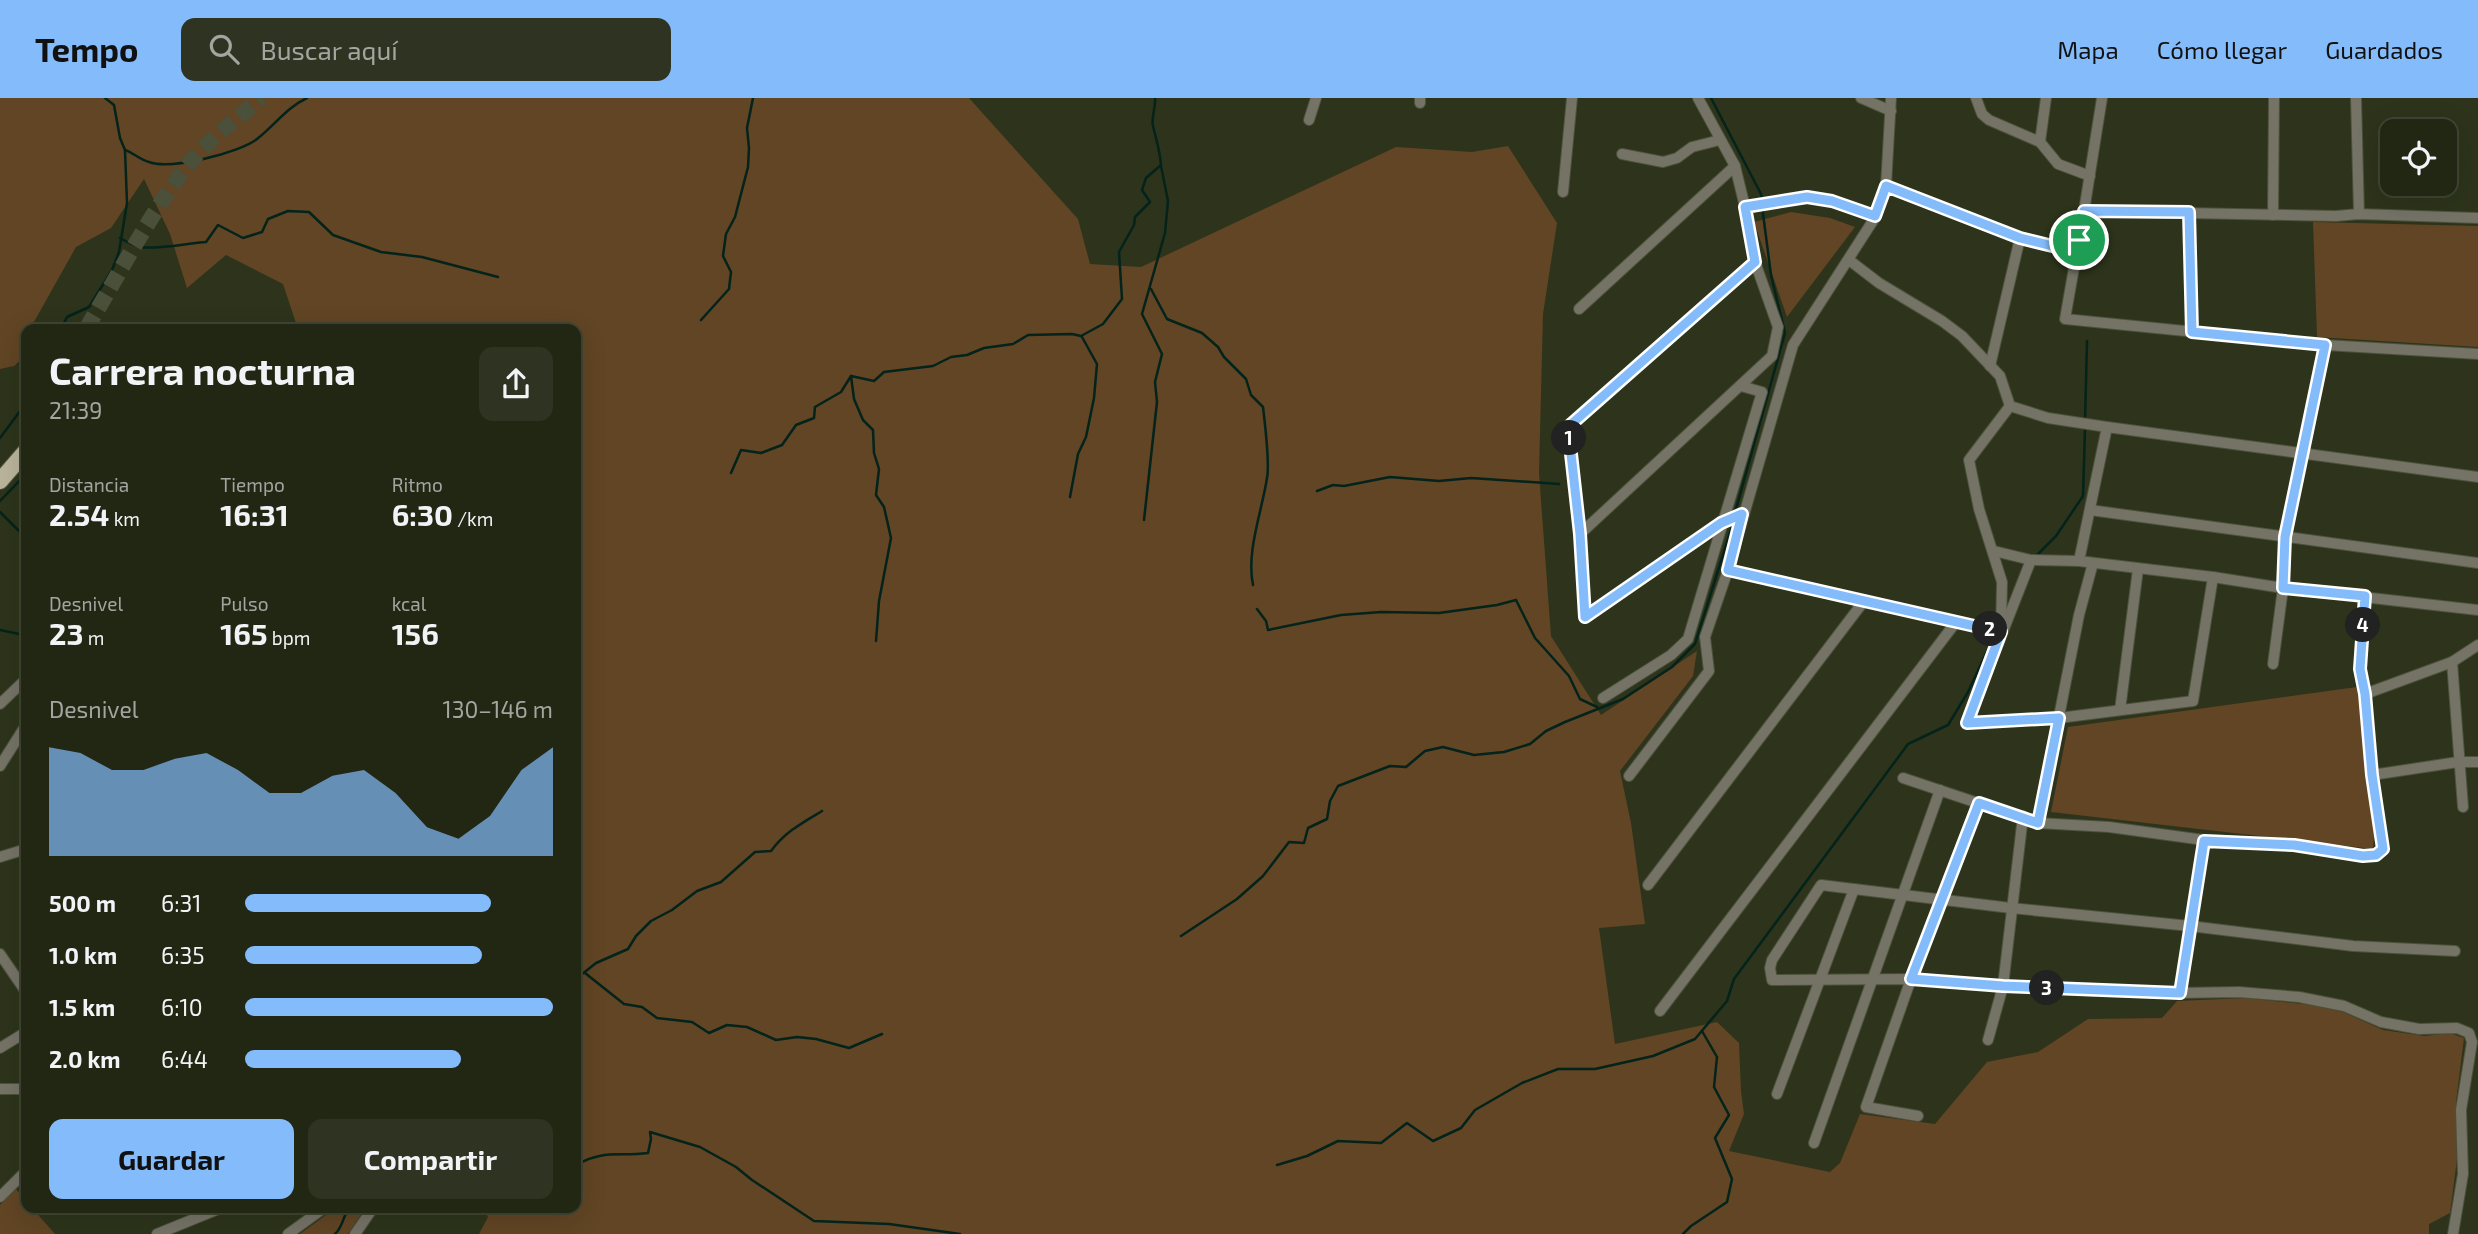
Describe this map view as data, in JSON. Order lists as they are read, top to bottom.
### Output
{
  "page": {
    "header": "Tempo",
    "search": "Buscar aquí",
    "nav": ["Mapa", "Cómo llegar", "Guardados"],
    "heading": ["Carrera nocturna", "21:39"],
    "pins": [
      "1",
      "4",
      "2",
      "3"
    ],
    "stats": [
      ["Distancia", "2.54 km"],
      ["Tiempo", "16:31"],
      ["Ritmo", "6:30 /km"],
      ["Desnivel", "23 m"],
      ["Pulso", "165 bpm"],
      ["kcal", "156"]
    ],
    "chart": ["Desnivel", "130–146 m"],
    "list": [
      {
        "name": "500 m",
        "note": "6:31"
      },
      {
        "name": "1.0 km",
        "note": "6:35"
      },
      {
        "name": "1.5 km",
        "note": "6:10"
      },
      {
        "name": "2.0 km",
        "note": "6:44"
      }
    ],
    "buttons": ["Guardar", "Compartir"]
  }
}
